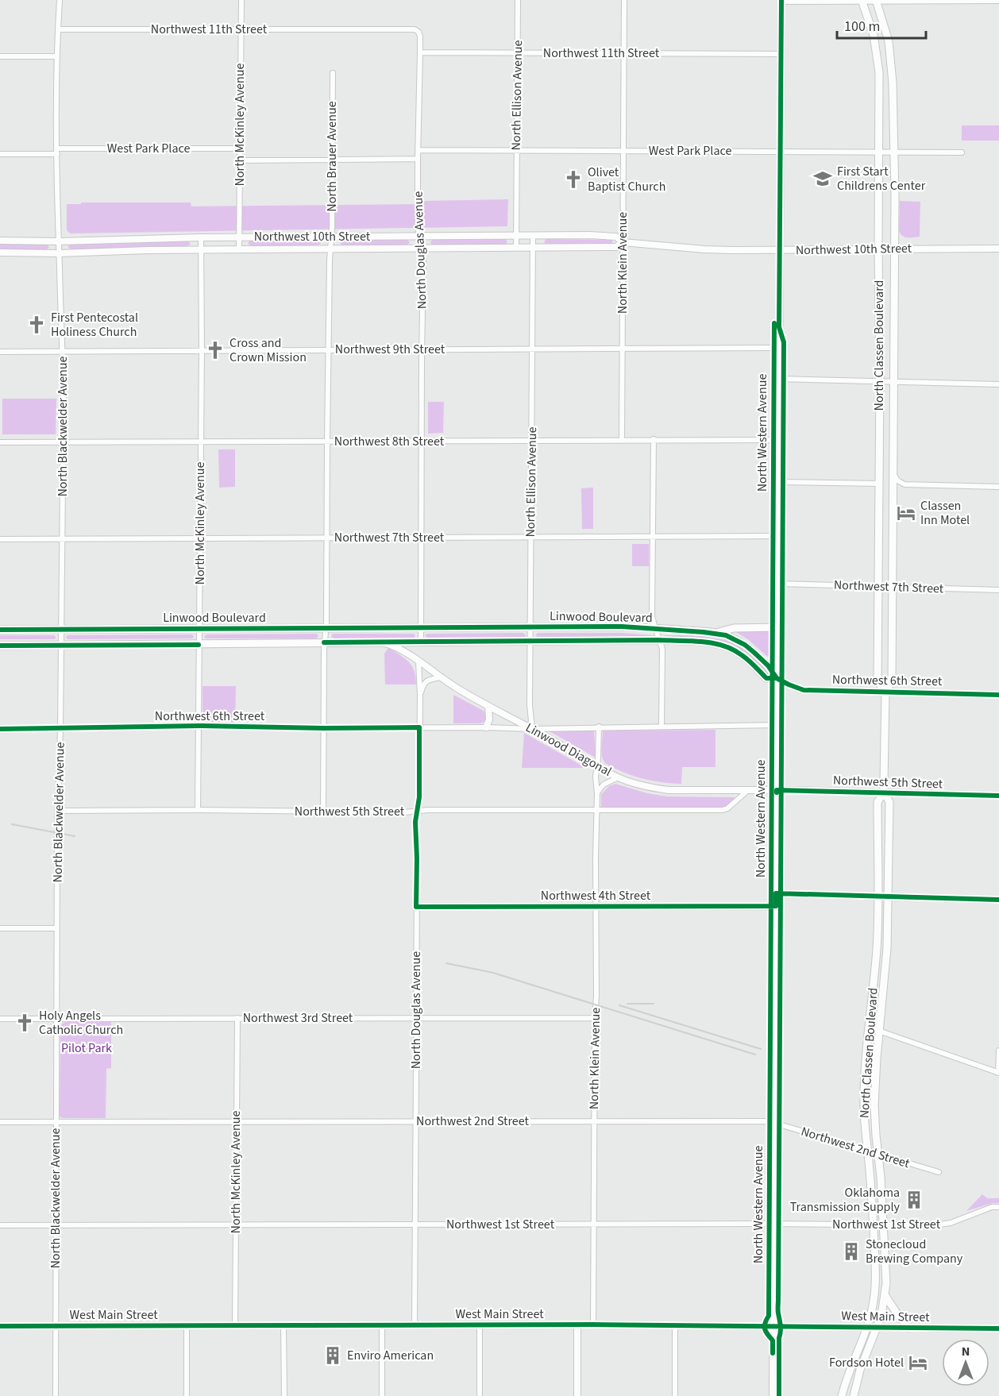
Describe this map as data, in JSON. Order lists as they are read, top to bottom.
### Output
{
  "streets": {
    "main road": [
      "Northwest 10th Street",
      "North Classen Boulevard",
      "North Western Avenue",
      "Linwood Boulevard",
      "Northwest 6th Street",
      "Linwood Diagonal",
      "Northwest 5th Street",
      "Northwest 4th Street",
      "West Main Street"
    ],
    "street": [
      "Northwest 11th Street",
      "North Ellison Avenue",
      "North McKinley Avenue",
      "West Park Place",
      "North Brauer Avenue",
      "North Douglas Avenue",
      "North Klein Avenue",
      "Northwest 9th Street",
      "North Blackwelder Avenue",
      "Northwest 8th Street",
      "Northwest 7th Street",
      "Northwest 3rd Street",
      "Northwest 2nd Street",
      "Northwest 1st Street"
    ]
  },
  "crossings": [
    ["Northwest 11th Street", "North Ellison Avenue"],
    ["Northwest 11th Street", "North McKinley Avenue"],
    ["Northwest 11th Street", "North Douglas Avenue"],
    ["Northwest 11th Street", "North Klein Avenue"],
    ["Northwest 11th Street", "North Blackwelder Avenue"],
    ["Northwest 11th Street", "North Western Avenue"],
    ["North Ellison Avenue", "West Park Place"],
    ["North Ellison Avenue", "Northwest 10th Street"],
    ["North Ellison Avenue", "Northwest 9th Street"],
    ["North Ellison Avenue", "Northwest 8th Street"],
    ["North Ellison Avenue", "Northwest 7th Street"],
    ["North Ellison Avenue", "Linwood Boulevard"],
    ["North Ellison Avenue", "Northwest 6th Street"],
    ["North Ellison Avenue", "Linwood Diagonal"],
    ["North McKinley Avenue", "West Park Place"],
    ["North McKinley Avenue", "Northwest 10th Street"],
    ["North McKinley Avenue", "Northwest 9th Street"],
    ["North McKinley Avenue", "Northwest 8th Street"],
    ["North McKinley Avenue", "Northwest 7th Street"],
    ["North McKinley Avenue", "Linwood Boulevard"],
    ["North McKinley Avenue", "Northwest 6th Street"],
    ["North McKinley Avenue", "Northwest 5th Street"],
    ["North McKinley Avenue", "Northwest 3rd Street"],
    ["North McKinley Avenue", "Northwest 2nd Street"],
    ["North McKinley Avenue", "Northwest 1st Street"],
    ["North McKinley Avenue", "West Main Street"],
    ["West Park Place", "North Douglas Avenue"],
    ["West Park Place", "North Klein Avenue"],
    ["West Park Place", "North Classen Boulevard"],
    ["West Park Place", "North Blackwelder Avenue"],
    ["West Park Place", "North Western Avenue"],
    ["North Brauer Avenue", "Northwest 10th Street"],
    ["North Brauer Avenue", "Northwest 9th Street"],
    ["North Brauer Avenue", "Northwest 8th Street"],
    ["North Brauer Avenue", "Northwest 7th Street"],
    ["North Brauer Avenue", "Linwood Boulevard"],
    ["North Brauer Avenue", "Northwest 6th Street"],
    ["North Brauer Avenue", "Northwest 5th Street"],
    ["Northwest 10th Street", "North Douglas Avenue"],
    ["Northwest 10th Street", "North Klein Avenue"],
    ["Northwest 10th Street", "North Classen Boulevard"],
    ["Northwest 10th Street", "North Blackwelder Avenue"],
    ["Northwest 10th Street", "North Western Avenue"],
    ["North Douglas Avenue", "Northwest 9th Street"],
    ["North Douglas Avenue", "Northwest 8th Street"],
    ["North Douglas Avenue", "Northwest 7th Street"],
    ["North Douglas Avenue", "Linwood Boulevard"],
    ["North Douglas Avenue", "Northwest 6th Street"],
    ["North Douglas Avenue", "Linwood Diagonal"],
    ["North Douglas Avenue", "Northwest 5th Street"],
    ["North Douglas Avenue", "Northwest 4th Street"],
    ["North Douglas Avenue", "Northwest 3rd Street"],
    ["North Douglas Avenue", "Northwest 2nd Street"],
    ["North Douglas Avenue", "Northwest 1st Street"],
    ["North Douglas Avenue", "West Main Street"],
    ["North Klein Avenue", "Northwest 9th Street"],
    ["North Klein Avenue", "Northwest 8th Street"],
    ["North Klein Avenue", "Northwest 6th Street"],
    ["North Klein Avenue", "Linwood Diagonal"],
    ["North Klein Avenue", "Northwest 5th Street"],
    ["North Klein Avenue", "Northwest 4th Street"],
    ["North Klein Avenue", "Northwest 3rd Street"],
    ["North Klein Avenue", "Northwest 2nd Street"],
    ["North Klein Avenue", "Northwest 1st Street"],
    ["North Klein Avenue", "West Main Street"],
    ["North Classen Boulevard", "Northwest 7th Street"],
    ["North Classen Boulevard", "Northwest 6th Street"],
    ["North Classen Boulevard", "Northwest 5th Street"],
    ["North Classen Boulevard", "Northwest 2nd Street"],
    ["North Classen Boulevard", "Northwest 1st Street"],
    ["North Classen Boulevard", "West Main Street"],
    ["Northwest 9th Street", "North Blackwelder Avenue"],
    ["Northwest 9th Street", "North Western Avenue"],
    ["North Blackwelder Avenue", "Northwest 8th Street"],
    ["North Blackwelder Avenue", "Northwest 7th Street"],
    ["North Blackwelder Avenue", "Linwood Boulevard"],
    ["North Blackwelder Avenue", "Northwest 6th Street"],
    ["North Blackwelder Avenue", "Northwest 5th Street"],
    ["North Blackwelder Avenue", "Northwest 3rd Street"],
    ["North Blackwelder Avenue", "Northwest 2nd Street"],
    ["North Blackwelder Avenue", "Northwest 1st Street"],
    ["North Blackwelder Avenue", "West Main Street"],
    ["North Western Avenue", "Northwest 8th Street"],
    ["North Western Avenue", "Northwest 7th Street"],
    ["North Western Avenue", "Linwood Boulevard"],
    ["North Western Avenue", "Northwest 6th Street"],
    ["North Western Avenue", "Linwood Diagonal"],
    ["North Western Avenue", "Northwest 5th Street"],
    ["North Western Avenue", "Northwest 4th Street"],
    ["North Western Avenue", "Northwest 2nd Street"],
    ["North Western Avenue", "Northwest 1st Street"],
    ["North Western Avenue", "West Main Street"],
    ["Linwood Boulevard", "Northwest 6th Street"],
    ["Linwood Boulevard", "Linwood Diagonal"],
    ["Northwest 6th Street", "Linwood Diagonal"],
    ["Linwood Diagonal", "Northwest 5th Street"]
  ],
  "parks": ["Pilot Park"],
  "places": {
    "school or university": ["First Start Childrens Center"],
    "church": [
      "Olivet Baptist Church",
      "First Pentecostal Holiness Church",
      "Cross and Crown Mission",
      "Holy Angels Catholic Church"
    ],
    "hotel": ["Classen Inn Motel", "Fordson Hotel"],
    "building": ["Oklahoma Transmission Supply", "Stonecloud Brewing Company", "Enviro American"]
  },
  "scale_bar": "100 m",
  "north": "top"
}
